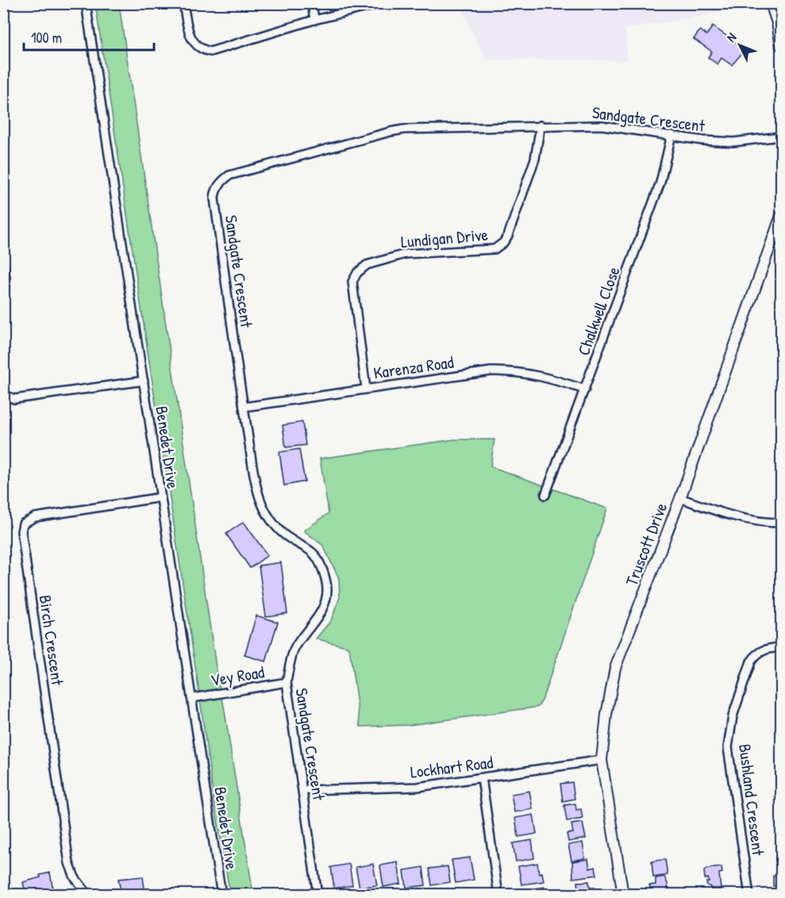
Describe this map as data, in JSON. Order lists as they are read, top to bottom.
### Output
{
  "streets": {
    "street": [
      "Sandgate Crescent",
      "Lundigan Drive",
      "Chalkwell Close",
      "Karenza Road",
      "Benedet Drive",
      "Truscott Drive",
      "Birch Crescent",
      "Vey Road",
      "Lockhart Road",
      "Bushland Crescent"
    ]
  },
  "crossings": [
    ["Sandgate Crescent", "Lundigan Drive"],
    ["Sandgate Crescent", "Chalkwell Close"],
    ["Sandgate Crescent", "Karenza Road"],
    ["Sandgate Crescent", "Vey Road"],
    ["Sandgate Crescent", "Lockhart Road"],
    ["Lundigan Drive", "Karenza Road"],
    ["Chalkwell Close", "Karenza Road"],
    ["Benedet Drive", "Birch Crescent"],
    ["Benedet Drive", "Vey Road"],
    ["Truscott Drive", "Lockhart Road"]
  ],
  "scale_bar": "100 m",
  "north": "top left"
}
